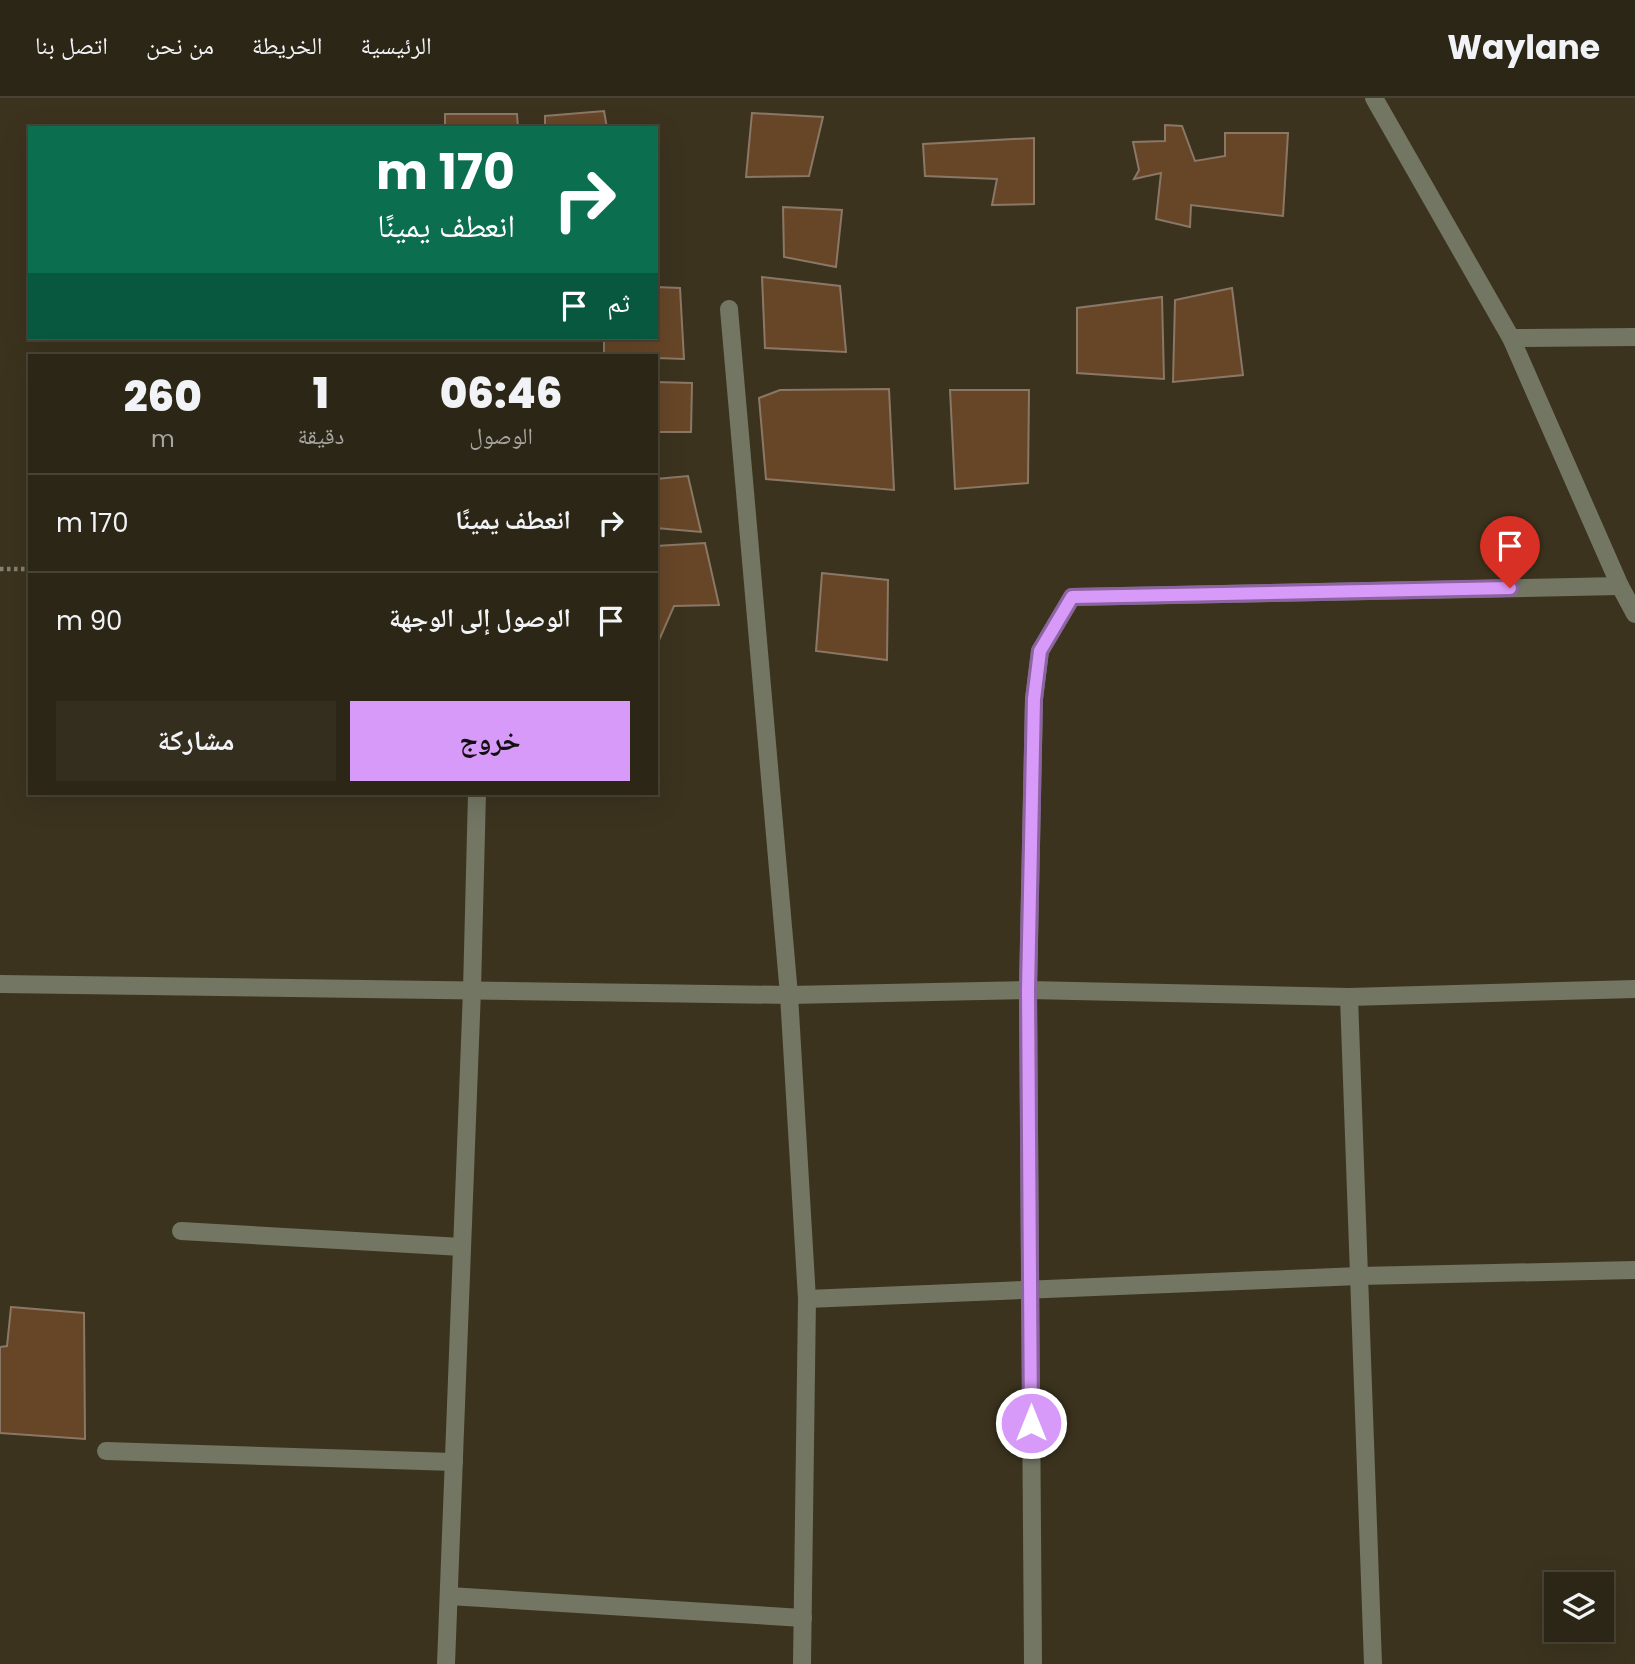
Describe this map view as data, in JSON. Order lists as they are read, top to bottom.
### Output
{
  "page": {
    "header": "Waylane",
    "nav": [
      "الرئيسية",
      "الخريطة",
      "من نحن",
      "اتصل بنا"
    ],
    "turn": ["170 m", "انعطف يمينًا"],
    "then": "ثم",
    "eta": [
      "06:46",
      "الوصول",
      "1",
      "دقيقة",
      "260",
      "m"
    ],
    "list": [
      {
        "name": "انعطف يمينًا",
        "value": "170 m"
      },
      {
        "name": "الوصول إلى الوجهة",
        "value": "90 m"
      }
    ],
    "buttons": ["خروج", "مشاركة"]
  }
}
